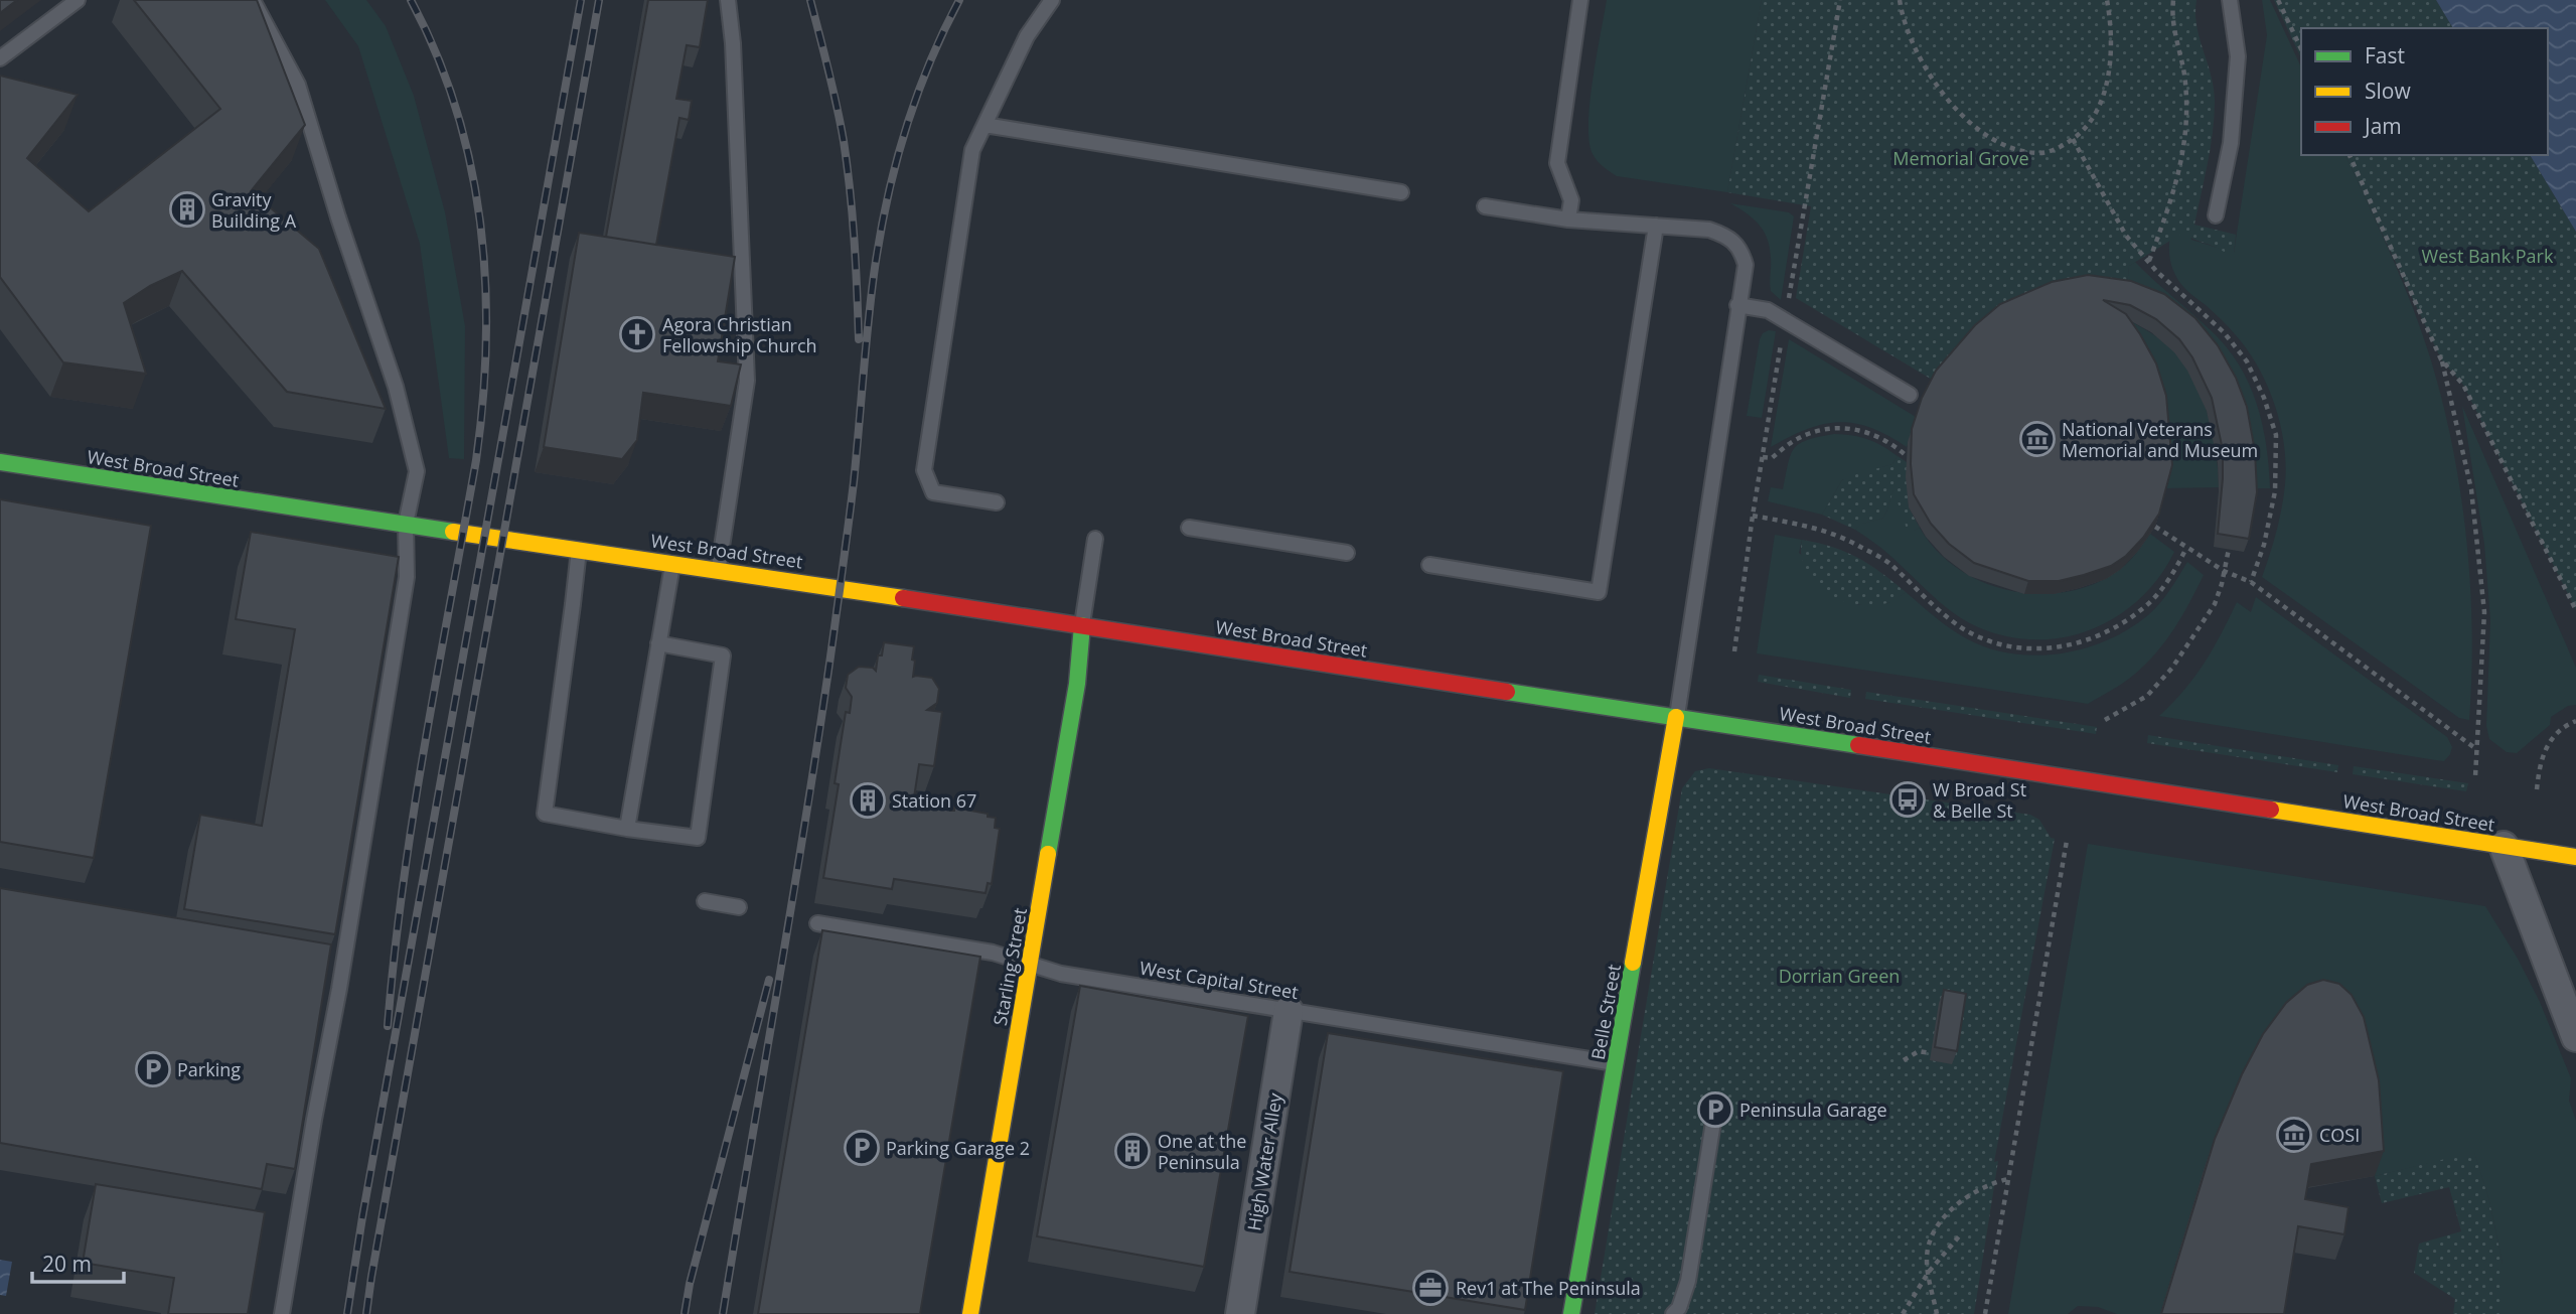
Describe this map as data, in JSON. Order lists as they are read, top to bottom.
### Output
{
  "streets": {
    "main road": ["West Broad Street", "Starling Street", "Belle Street"],
    "street": ["High Water Alley"],
    "lane": ["West Capital Street"]
  },
  "crossings": [
    ["West Broad Street", "Starling Street"],
    ["West Broad Street", "Belle Street"],
    ["Starling Street", "West Capital Street"],
    ["West Capital Street", "Belle Street"],
    ["West Capital Street", "High Water Alley"]
  ],
  "parks": ["Memorial Grove", "West Bank Park", "Dorrian Green"],
  "places": {
    "building": ["Gravity Building A", "Station 67", "One at the Peninsula"],
    "church": ["Agora Christian Fellowship Church"],
    "museum": ["National Veterans Memorial and Museum", "COSI"],
    "bus stop": ["W Broad St & Belle St"],
    "parking": ["Parking", "Peninsula Garage", "Parking Garage 2"],
    "office": ["Rev1 at The Peninsula"]
  },
  "legend": ["Fast", "Slow", "Jam"],
  "scale_bar": "20 m"
}
